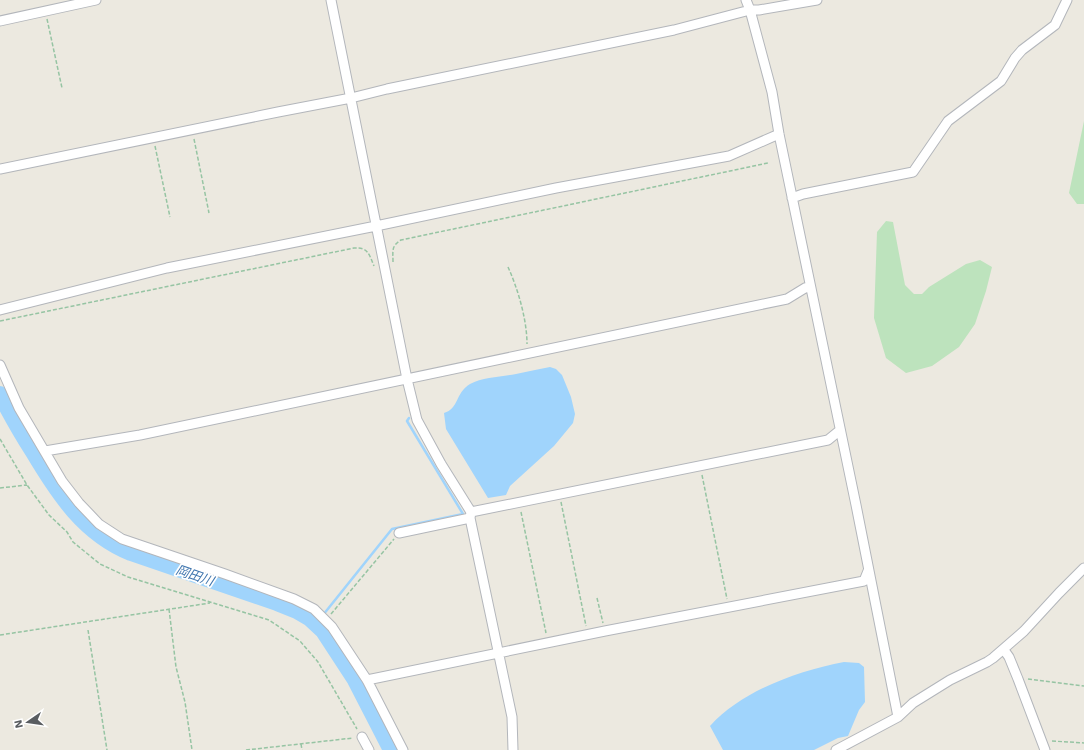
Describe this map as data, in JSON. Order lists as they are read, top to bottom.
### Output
{
  "water": ["岡田川"],
  "north": "left"
}
